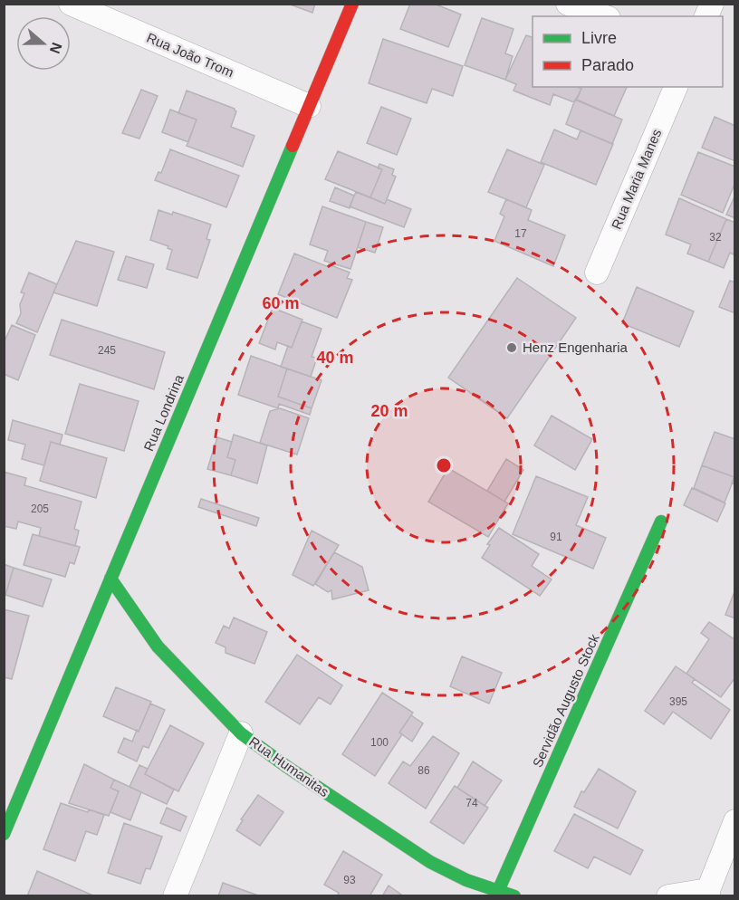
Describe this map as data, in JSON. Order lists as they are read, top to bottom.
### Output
{
  "streets": {
    "street": [
      "Rua João Trom",
      "Rua Maria Manes",
      "Rua Londrina",
      "Servidão Augusto Stock",
      "Rua Humanitas"
    ]
  },
  "crossings": [
    ["Rua João Trom", "Rua Londrina"],
    ["Rua Londrina", "Rua Humanitas"],
    ["Servidão Augusto Stock", "Rua Humanitas"]
  ],
  "places": ["Henz Engenharia"],
  "house_numbers": [
    "17",
    "32",
    "245",
    "205",
    "91",
    "395",
    "100",
    "86",
    "74",
    "93"
  ],
  "legend": ["Livre", "Parado"],
  "north": "right",
  "rings": ["60 m", "40 m", "20 m"]
}
